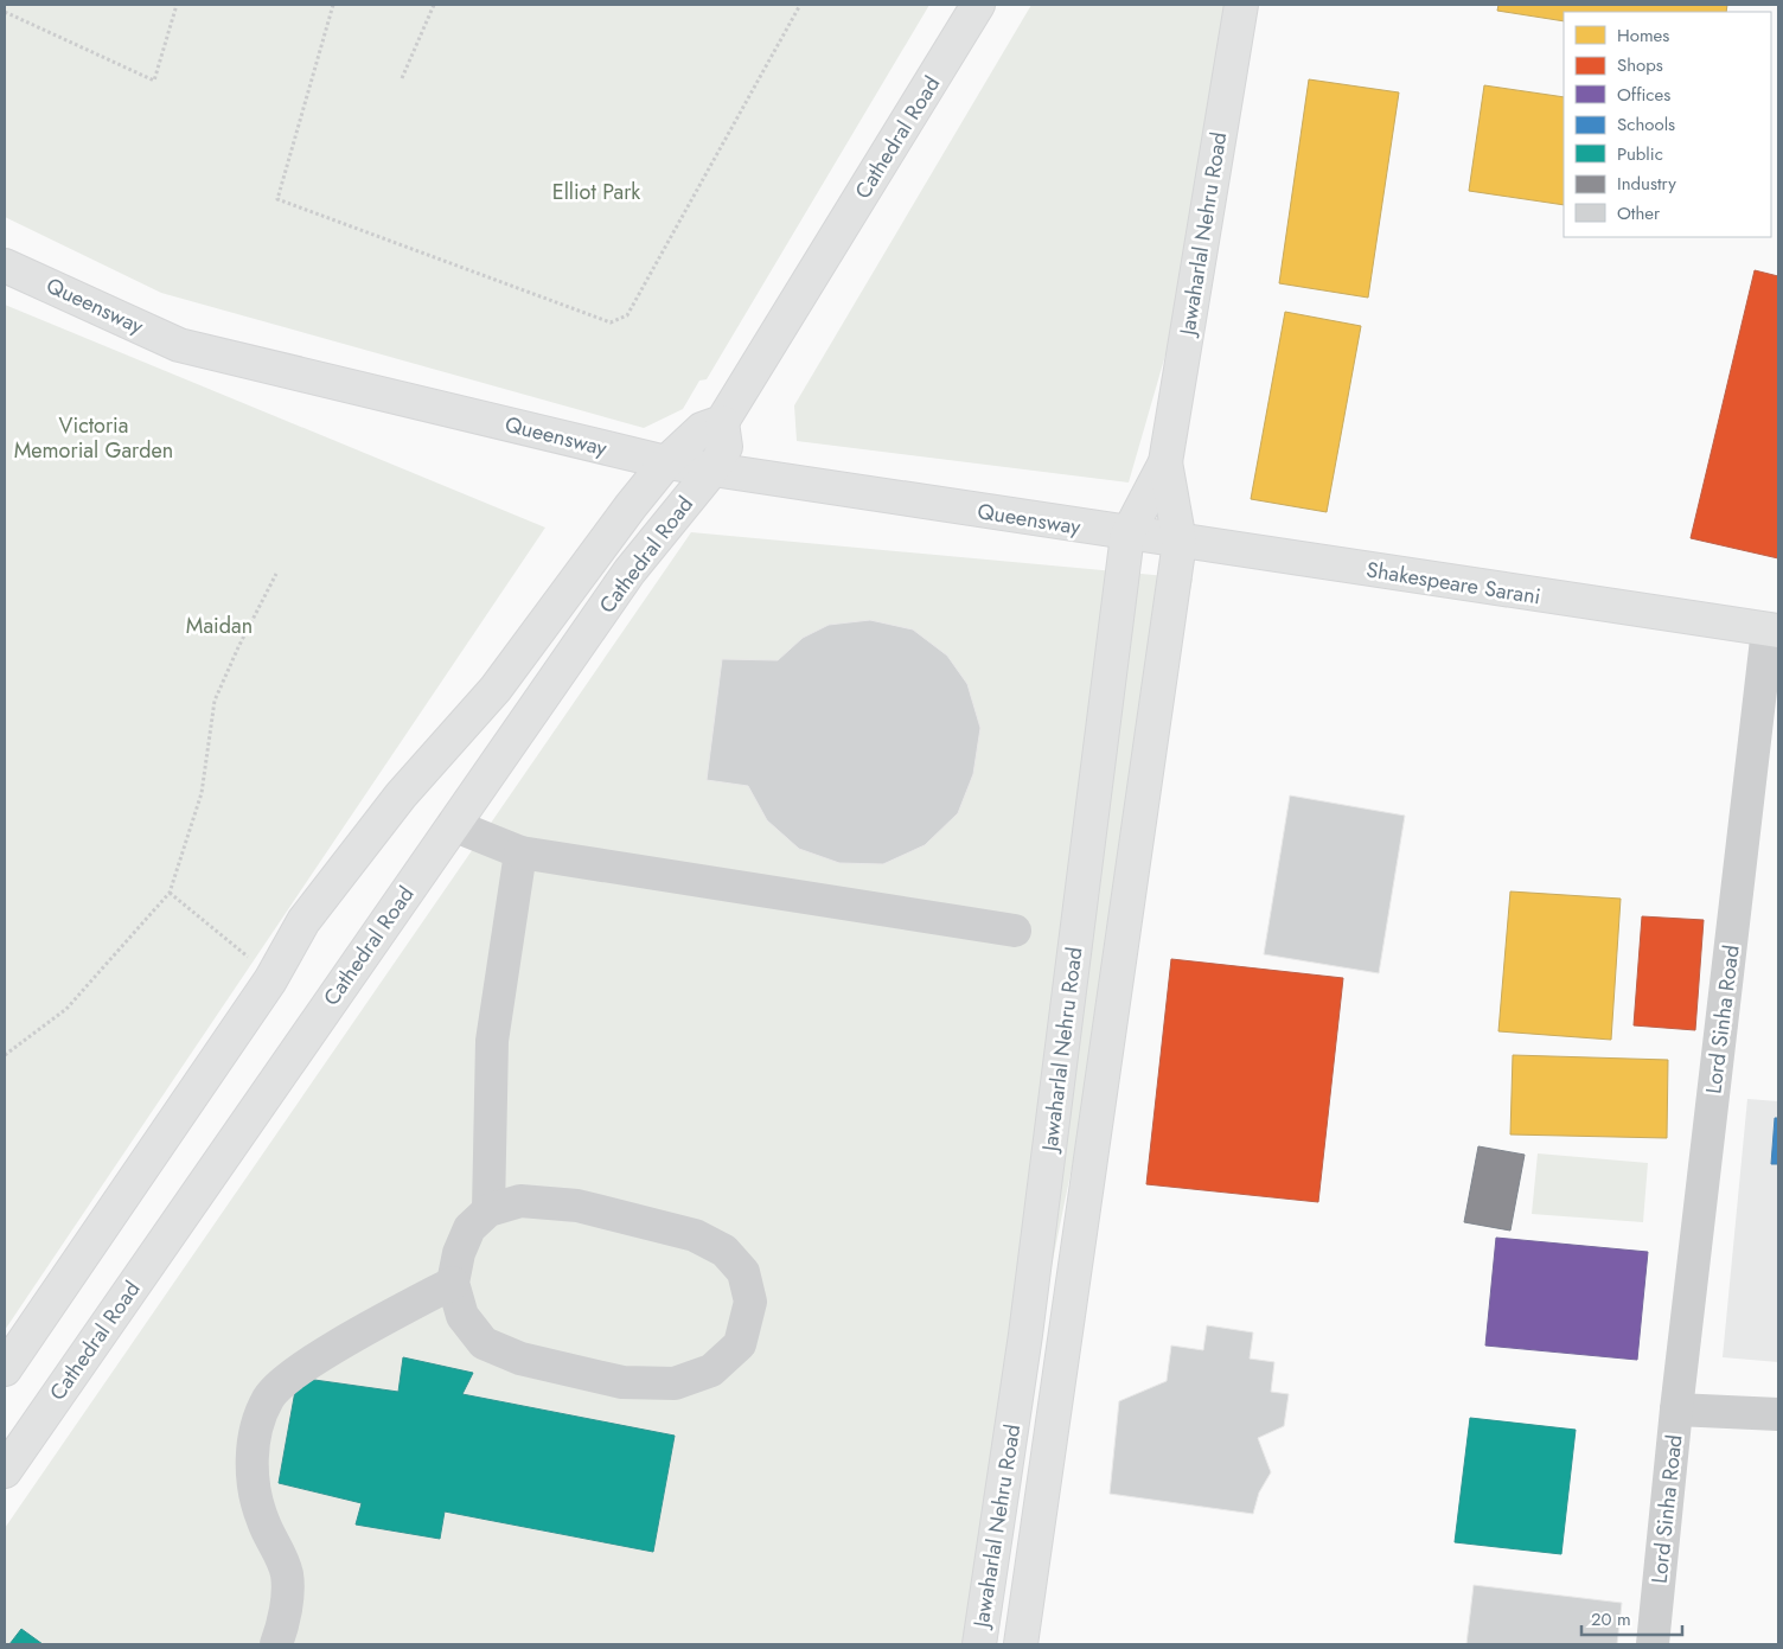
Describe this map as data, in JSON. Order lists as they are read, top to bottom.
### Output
{
  "streets": {
    "main road": [
      "Cathedral Road",
      "Jawaharlal Nehru Road",
      "Queensway",
      "Shakespeare Sarani"
    ],
    "street": ["Lord Sinha Road"]
  },
  "crossings": [
    ["Cathedral Road", "Queensway"],
    ["Jawaharlal Nehru Road", "Queensway"],
    ["Jawaharlal Nehru Road", "Shakespeare Sarani"],
    ["Queensway", "Shakespeare Sarani"],
    ["Shakespeare Sarani", "Lord Sinha Road"]
  ],
  "parks": ["Elliot Park", "Victoria Memorial Garden", "Maidan"],
  "legend": [
    "Homes",
    "Shops",
    "Offices",
    "Schools",
    "Public",
    "Industry",
    "Other"
  ],
  "scale_bar": "20 m"
}
